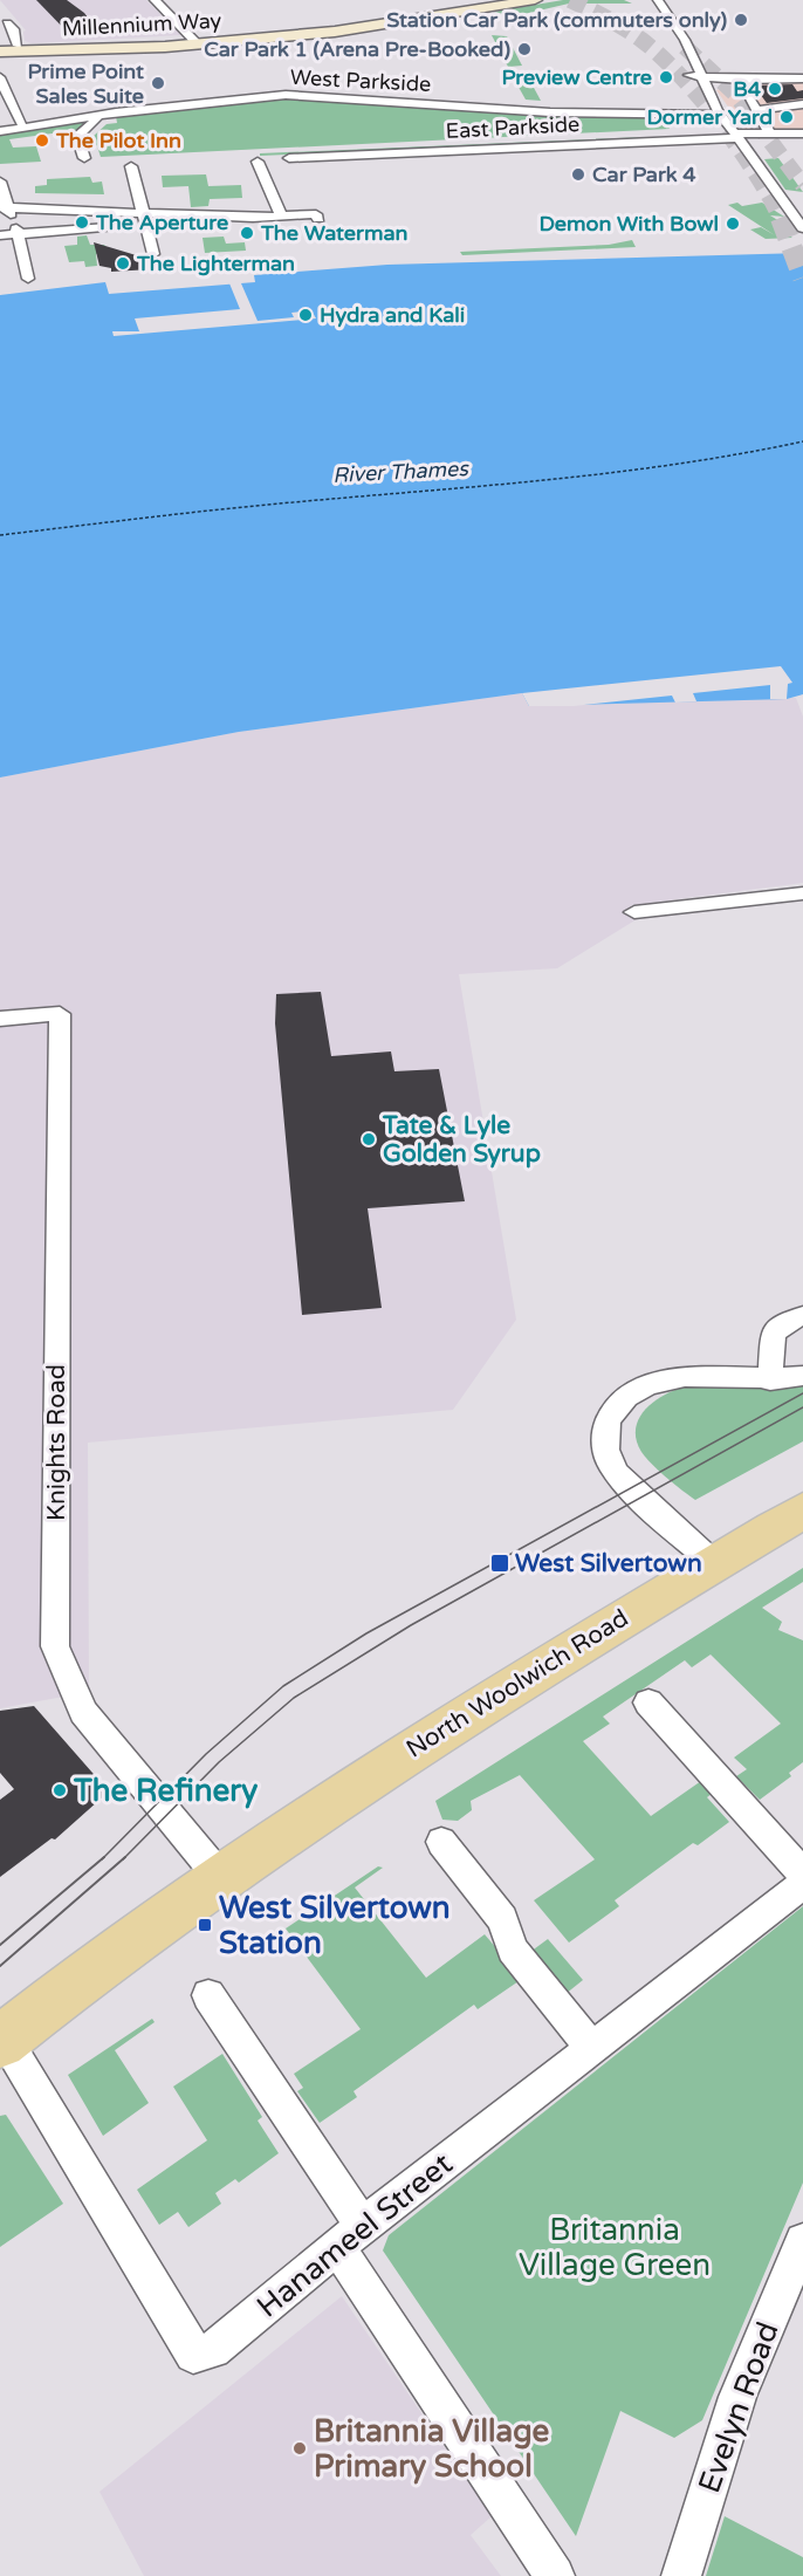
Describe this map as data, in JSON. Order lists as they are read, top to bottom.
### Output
{
  "streets": {
    "main road": ["North Woolwich Road"],
    "street": [
      "Millennium Way",
      "West Parkside",
      "East Parkside",
      "Knights Road",
      "Hanameel Street",
      "Evelyn Road"
    ]
  },
  "crossings": [
    ["Knights Road", "North Woolwich Road"],
    ["North Woolwich Road", "Hanameel Street"]
  ],
  "water": ["River Thames"],
  "parks": ["Britannia Village Green"],
  "places": {
    "other": [
      "Station Car Park (commuters only)",
      "Car Park 1 (Arena Pre-Booked)",
      "Preview Centre",
      "Prime Point Sales Suite",
      "B4",
      "Dormer Yard",
      "The Pilot Inn",
      "Car Park 4",
      "The Aperture",
      "Demon With Bowl",
      "The Waterman",
      "The Lighterman",
      "Hydra and Kali",
      "Tate & Lyle Golden Syrup",
      "The Refinery",
      "Britannia Village Primary School"
    ],
    "transit": ["West Silvertown", "West Silvertown Station"]
  }
}
